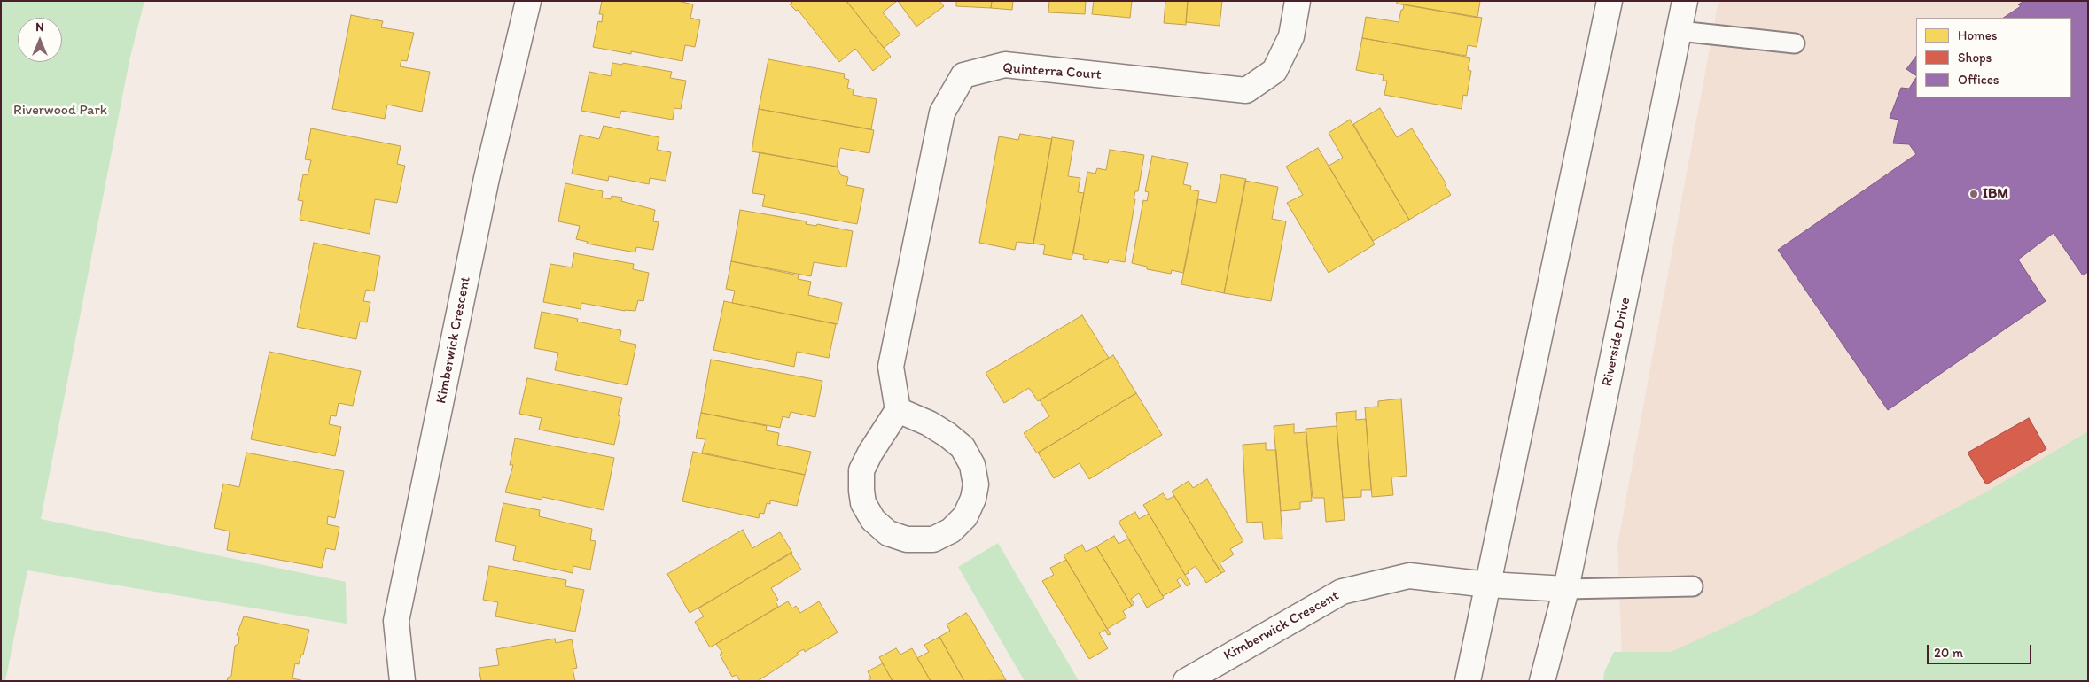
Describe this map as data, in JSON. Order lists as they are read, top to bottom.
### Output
{
  "streets": {
    "street": ["Quinterra Court", "Kimberwick Crescent", "Riverside Drive"]
  },
  "crossings": [
    ["Kimberwick Crescent", "Riverside Drive"]
  ],
  "parks": ["Riverwood Park"],
  "places": ["IBM"],
  "legend": ["Homes", "Shops", "Offices"],
  "scale_bar": "20 m",
  "north": "top"
}
